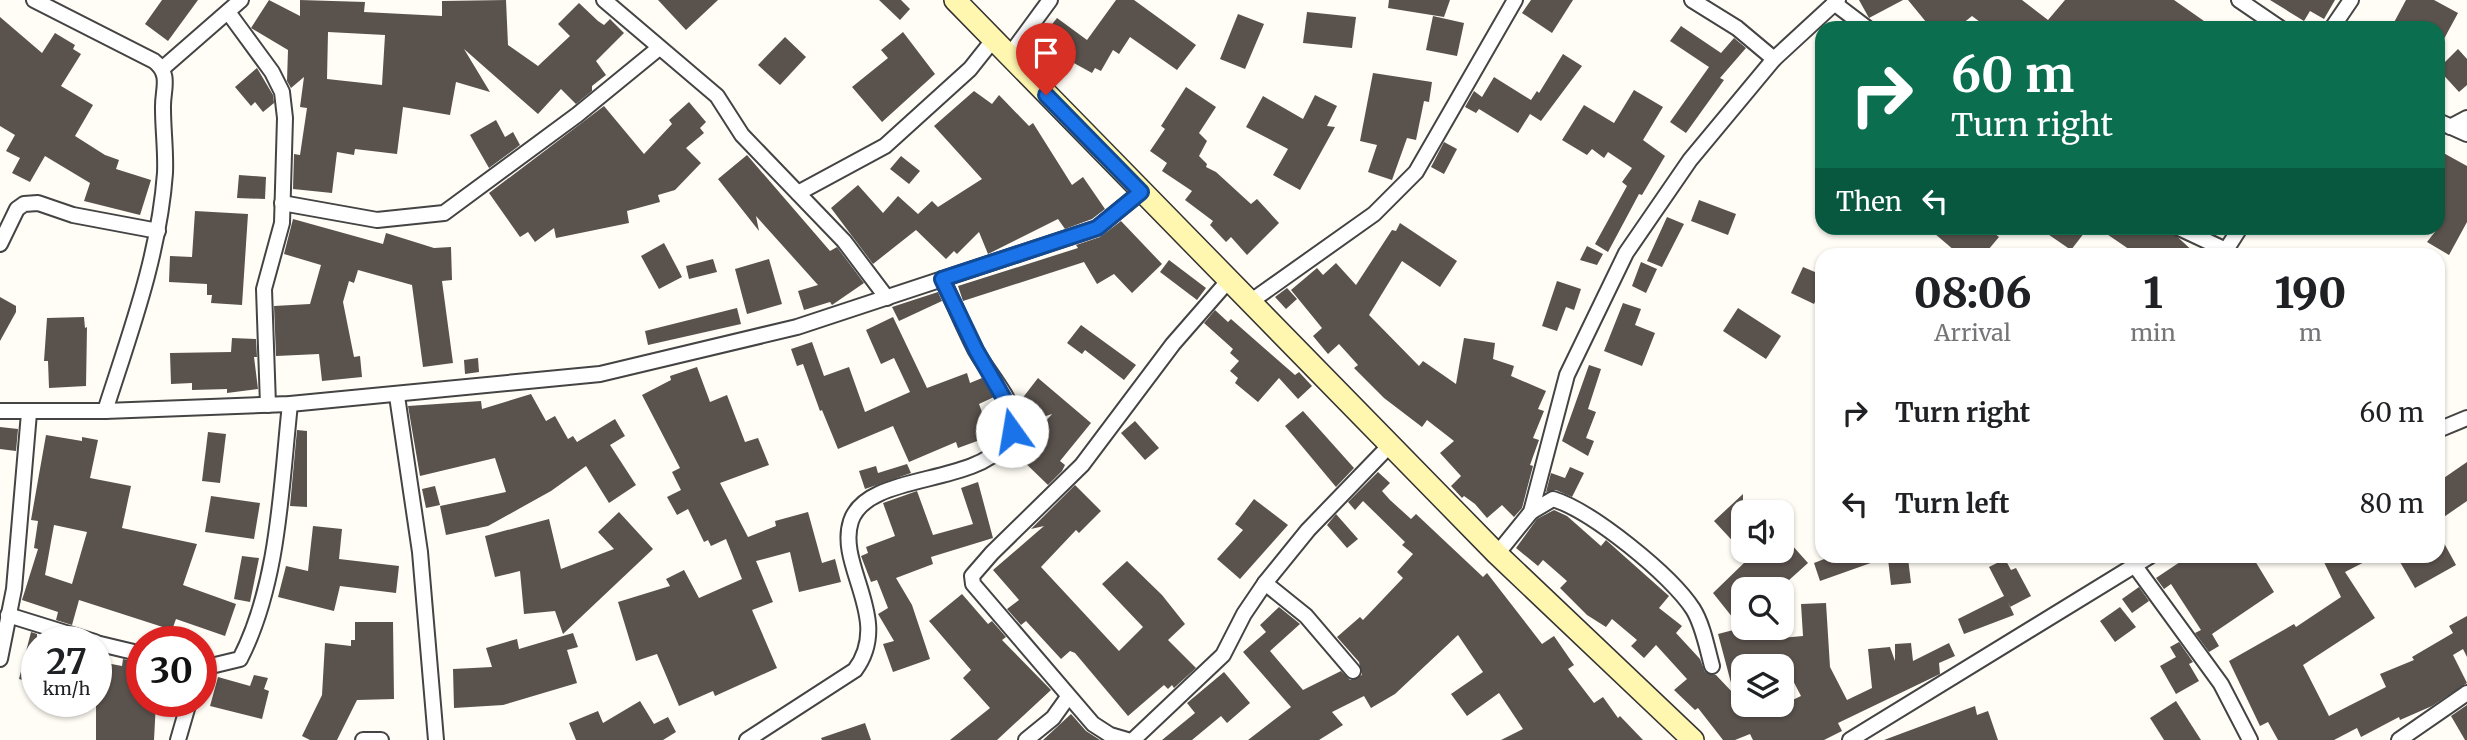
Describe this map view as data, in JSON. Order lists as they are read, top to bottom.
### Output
{
  "page": {
    "turn": ["60 m", "Turn right"],
    "then": "Then",
    "eta": [
      "08:06",
      "Arrival",
      "1",
      "min",
      "190",
      "m"
    ],
    "list": [
      {
        "name": "Turn right",
        "value": "60 m"
      },
      {
        "name": "Turn left",
        "value": "80 m"
      }
    ],
    "speed": "27 km/h",
    "limit": "30"
  }
}
